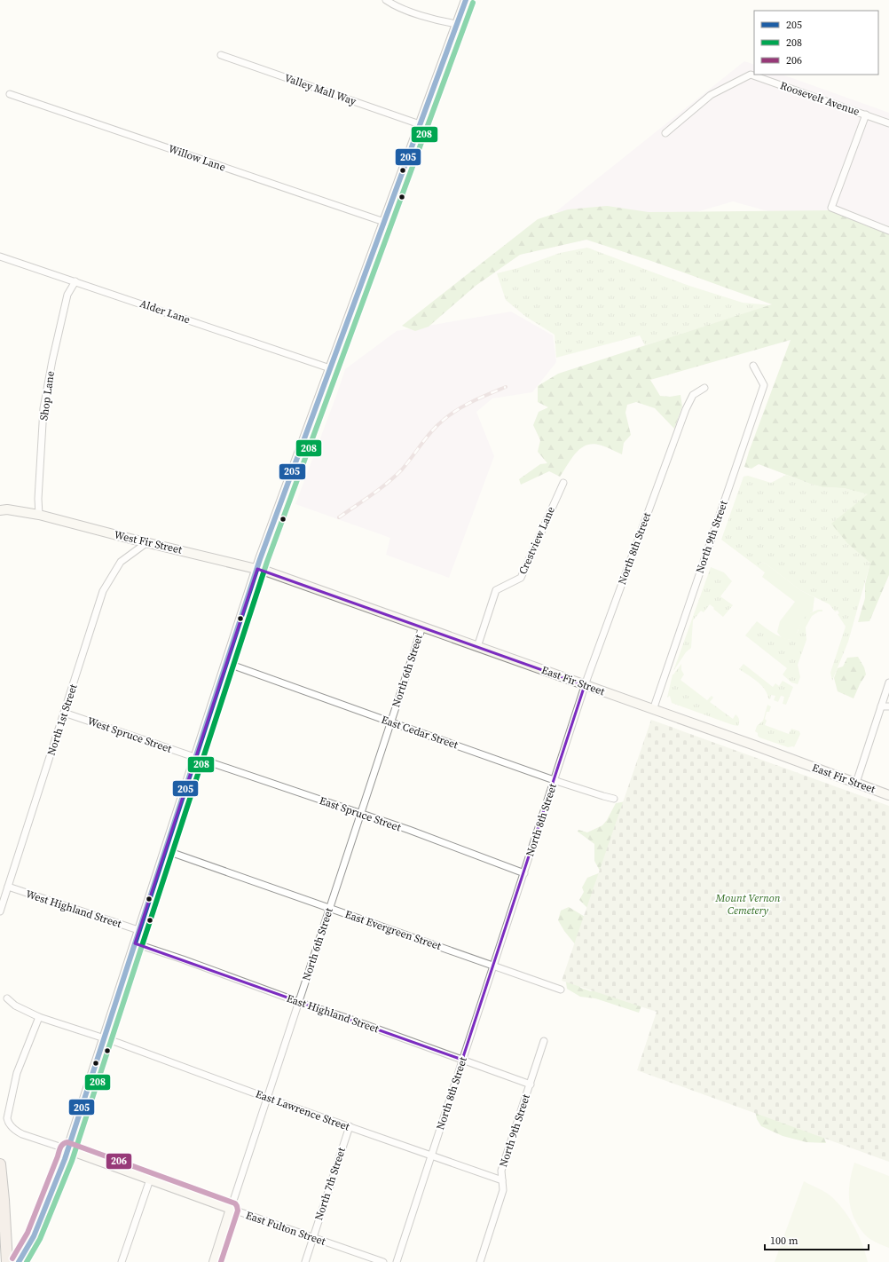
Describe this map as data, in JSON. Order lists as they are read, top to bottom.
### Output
{
  "streets": {
    "main road": [
      "West Fir Street",
      "North 6th Street",
      "East Fir Street",
      "East Fulton Street"
    ],
    "street": [
      "Valley Mall Way",
      "Roosevelt Avenue",
      "Willow Lane",
      "Alder Lane",
      "Shop Lane",
      "North 9th Street",
      "Crestview Lane",
      "North 8th Street",
      "North 1st Street",
      "East Cedar Street",
      "West Spruce Street",
      "East Spruce Street",
      "West Highland Street",
      "East Evergreen Street",
      "East Highland Street",
      "East Lawrence Street",
      "North 7th Street"
    ]
  },
  "crossings": [
    ["Alder Lane", "Shop Lane"],
    ["Shop Lane", "West Fir Street"],
    ["North 9th Street", "East Fir Street"],
    ["North 9th Street", "East Highland Street"],
    ["North 9th Street", "East Lawrence Street"],
    ["Crestview Lane", "East Fir Street"],
    ["West Fir Street", "East Fir Street"],
    ["West Fir Street", "North 1st Street"],
    ["North 8th Street", "East Fir Street"],
    ["North 8th Street", "East Cedar Street"],
    ["North 8th Street", "East Spruce Street"],
    ["North 8th Street", "East Evergreen Street"],
    ["North 8th Street", "East Highland Street"],
    ["North 8th Street", "East Lawrence Street"],
    ["North 6th Street", "East Fir Street"],
    ["North 6th Street", "East Cedar Street"],
    ["North 6th Street", "East Spruce Street"],
    ["North 6th Street", "East Evergreen Street"],
    ["North 6th Street", "East Highland Street"],
    ["North 6th Street", "East Lawrence Street"],
    ["North 6th Street", "East Fulton Street"],
    ["North 1st Street", "West Spruce Street"],
    ["North 1st Street", "West Highland Street"],
    ["West Spruce Street", "East Spruce Street"],
    ["East Lawrence Street", "North 7th Street"],
    ["North 7th Street", "East Fulton Street"]
  ],
  "parks": ["Mount Vernon Cemetery"],
  "lines": ["transit line 205", "transit line 208", "transit line 206"],
  "legend": ["205", "208", "206"],
  "scale_bar": "100 m"
}
